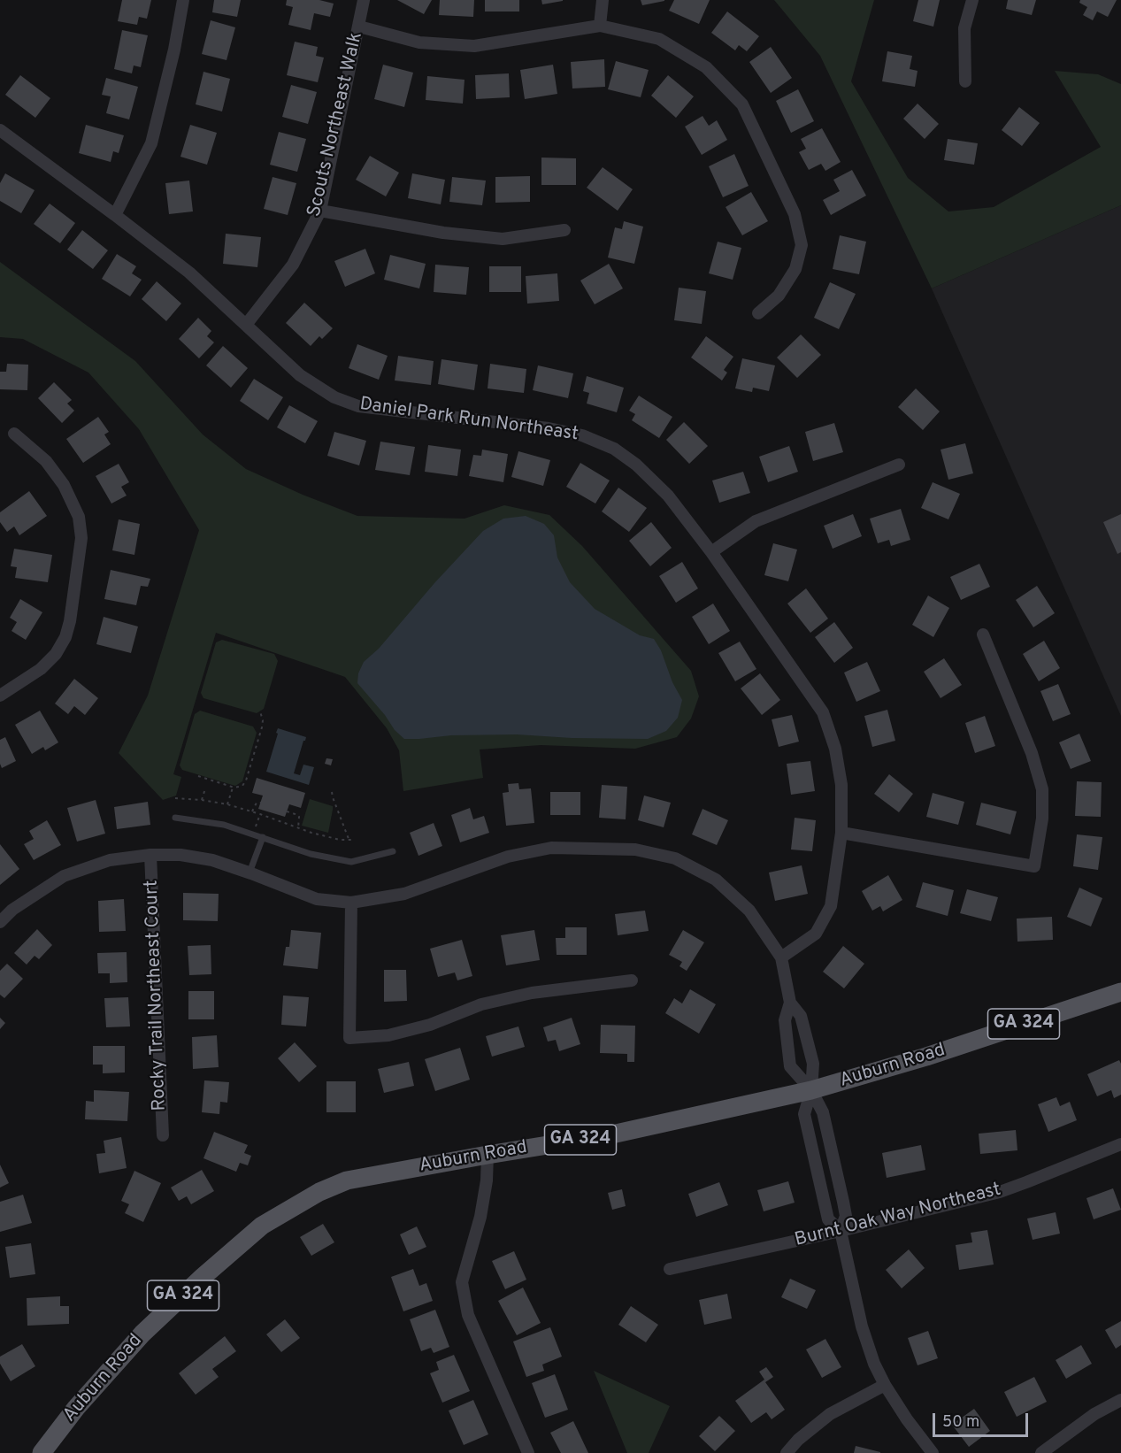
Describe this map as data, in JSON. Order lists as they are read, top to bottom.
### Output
{
  "streets": {
    "main road": ["GA 324", "Auburn Road"],
    "street": [
      "Scouts Northeast Walk",
      "Daniel Park Run Northeast",
      "Rocky Trail Northeast Court",
      "Burnt Oak Way Northeast"
    ]
  },
  "crossings": [
    ["Scouts Northeast Walk", "Daniel Park Run Northeast"]
  ],
  "scale_bar": "50 m"
}
